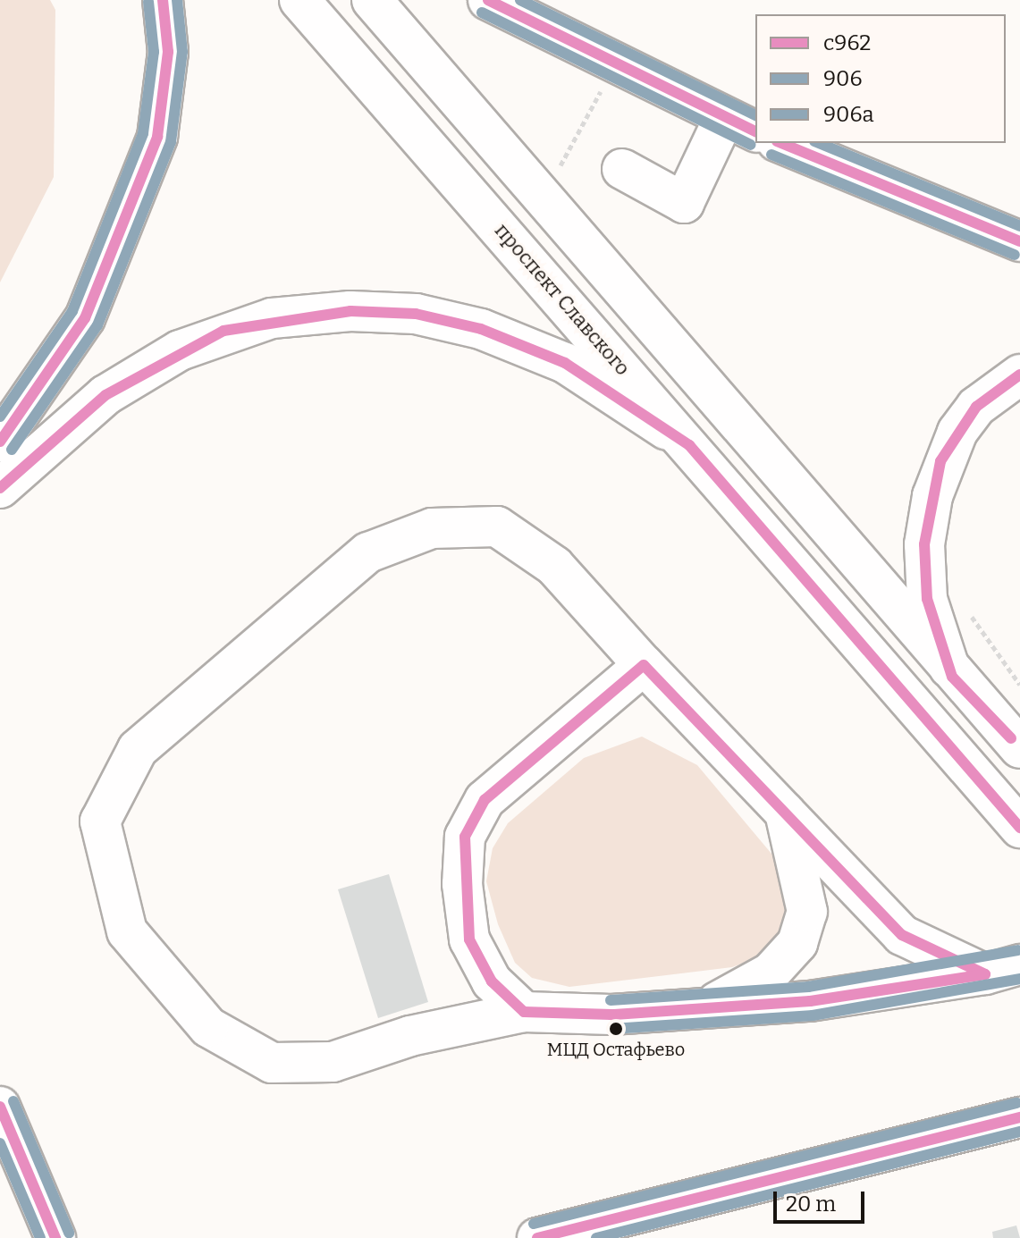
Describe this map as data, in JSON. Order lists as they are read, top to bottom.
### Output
{
  "streets": {
    "street": ["проспект Славского"]
  },
  "places": ["МЦД Остафьево"],
  "lines": ["transit line с962", "transit line 906", "transit line 906а"],
  "legend": ["с962", "906", "906а"],
  "scale_bar": "20 m"
}
